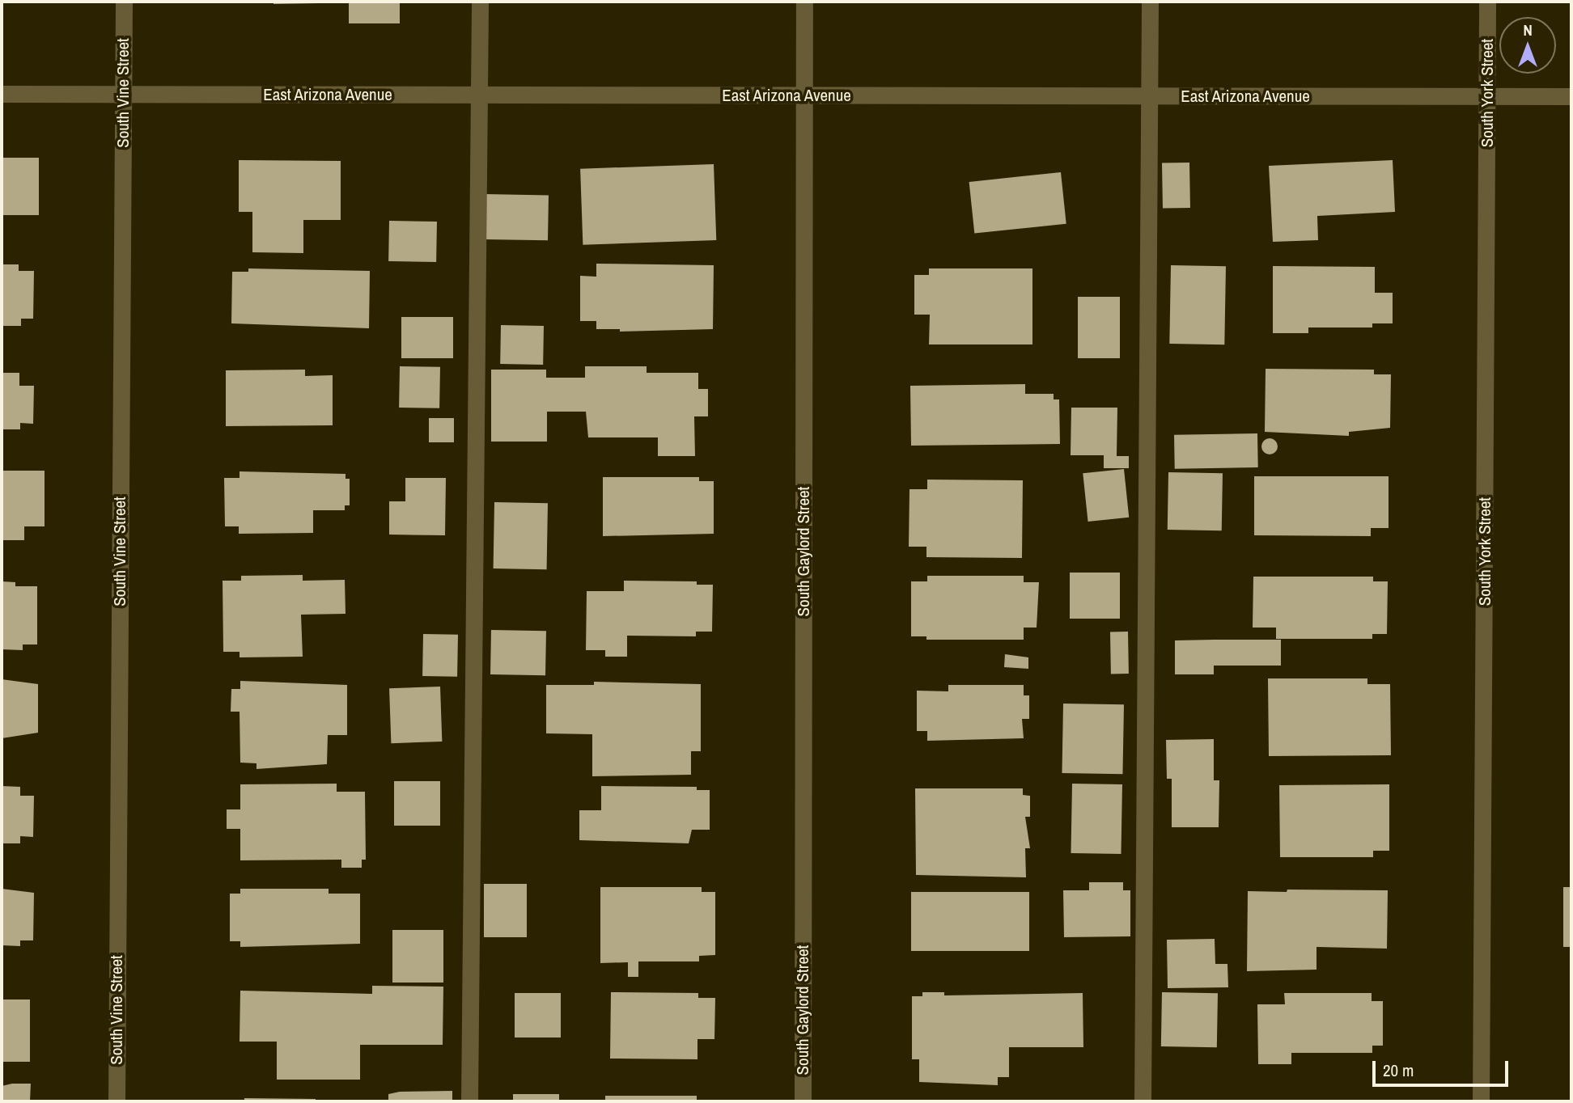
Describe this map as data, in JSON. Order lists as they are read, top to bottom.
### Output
{
  "streets": {
    "street": [
      "South Vine Street",
      "South York Street",
      "East Arizona Avenue",
      "South Gaylord Street"
    ]
  },
  "crossings": [
    ["South Vine Street", "East Arizona Avenue"],
    ["South York Street", "East Arizona Avenue"],
    ["East Arizona Avenue", "South Gaylord Street"]
  ],
  "scale_bar": "20 m",
  "north": "top"
}
